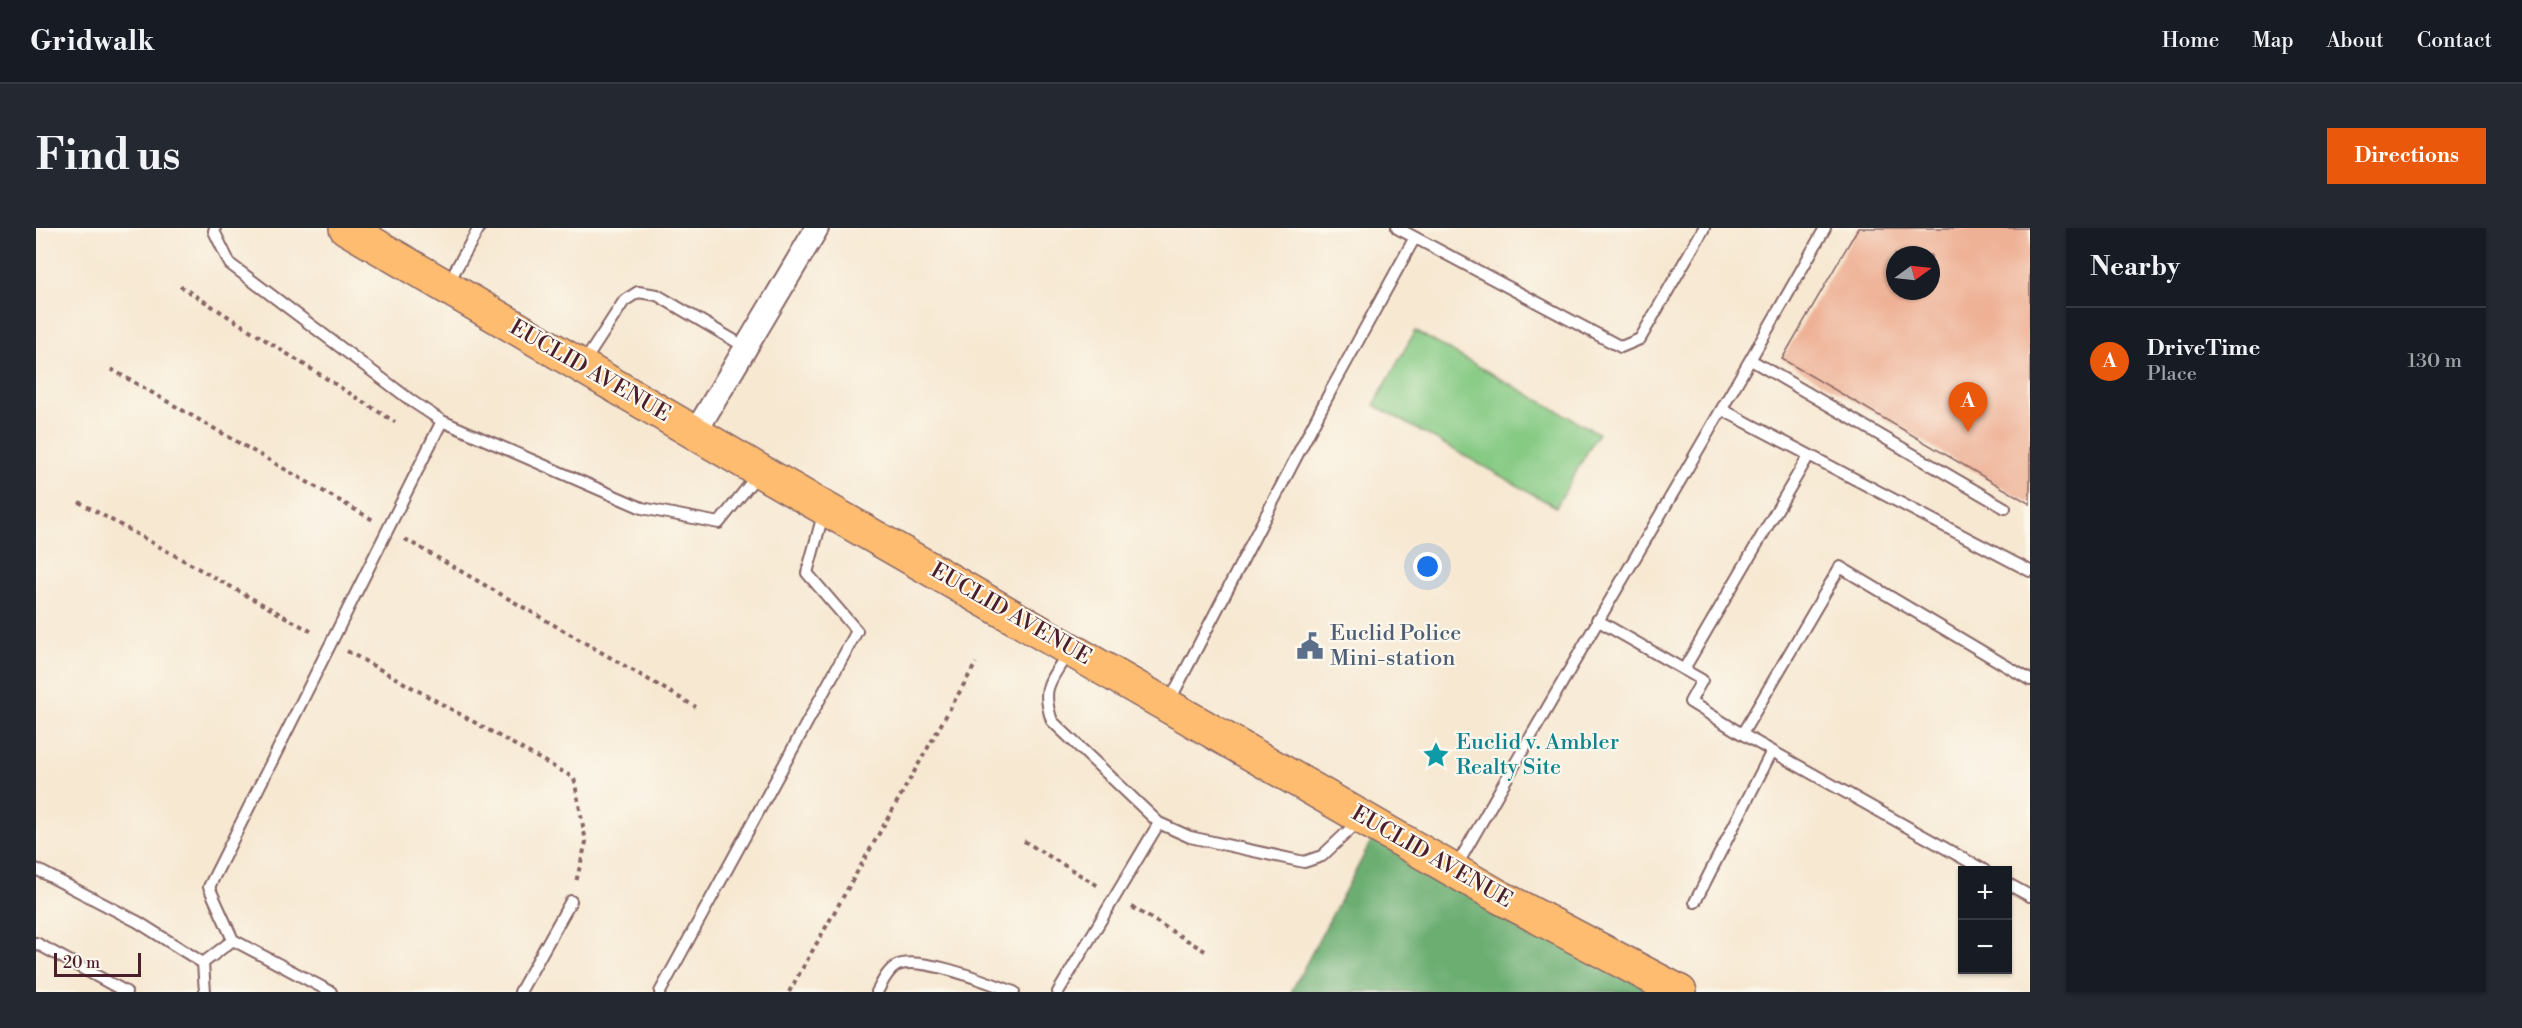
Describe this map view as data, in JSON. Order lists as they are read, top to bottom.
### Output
{
  "streets": {
    "main road": ["EUCLID AVENUE"]
  },
  "places": {
    "public building": ["Euclid Police Mini-station"],
    "place": ["Euclid v. Ambler Realty Site"]
  },
  "scale_bar": "20 m",
  "north": "right",
  "page": {
    "header": "Gridwalk",
    "nav": [
      "Home",
      "Map",
      "About",
      "Contact"
    ],
    "buttons": "Directions",
    "title": "Find us",
    "heading": "Nearby",
    "list": [
      {
        "mark": "A",
        "name": "DriveTime",
        "note": "Place",
        "value": "130 m"
      }
    ],
    "pins": "A",
    "map_buttons": ["+", "−"],
    "scale": "20 m"
  }
}
